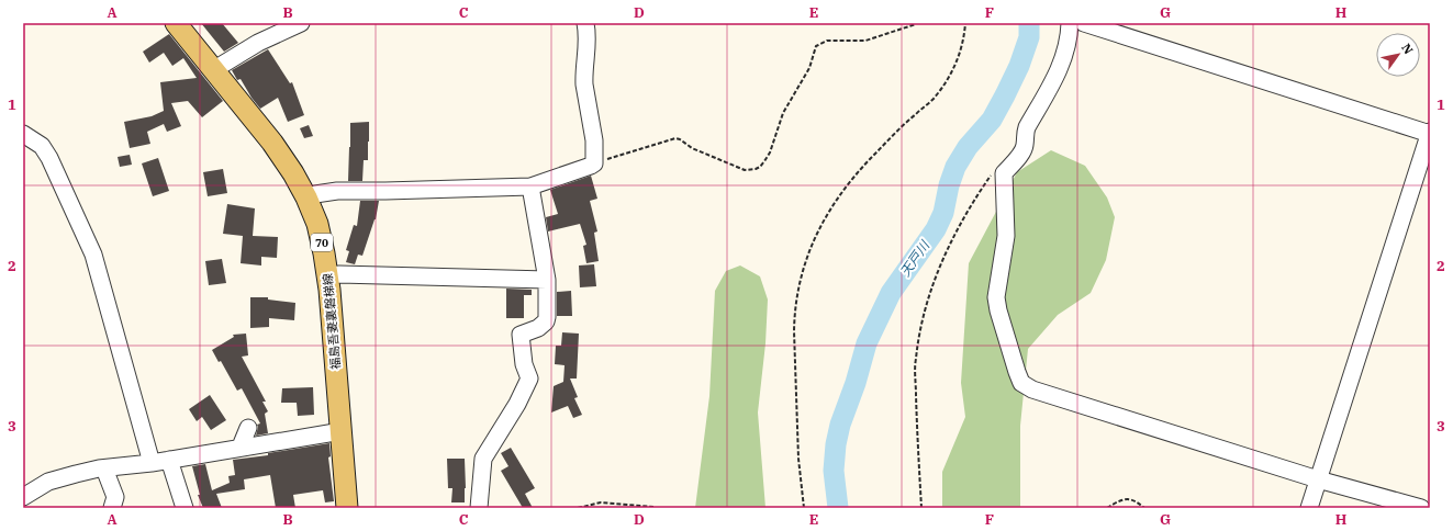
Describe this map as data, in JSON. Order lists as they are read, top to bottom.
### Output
{
  "streets": {
    "main road": ["70", "福島吾妻裏磐梯線"]
  },
  "water": ["天戸川"],
  "north": "top right",
  "grid": {
    "columns": [
      "A",
      "B",
      "C",
      "D",
      "E",
      "F",
      "G",
      "H"
    ],
    "rows": ["1", "2", "3"]
  }
}
